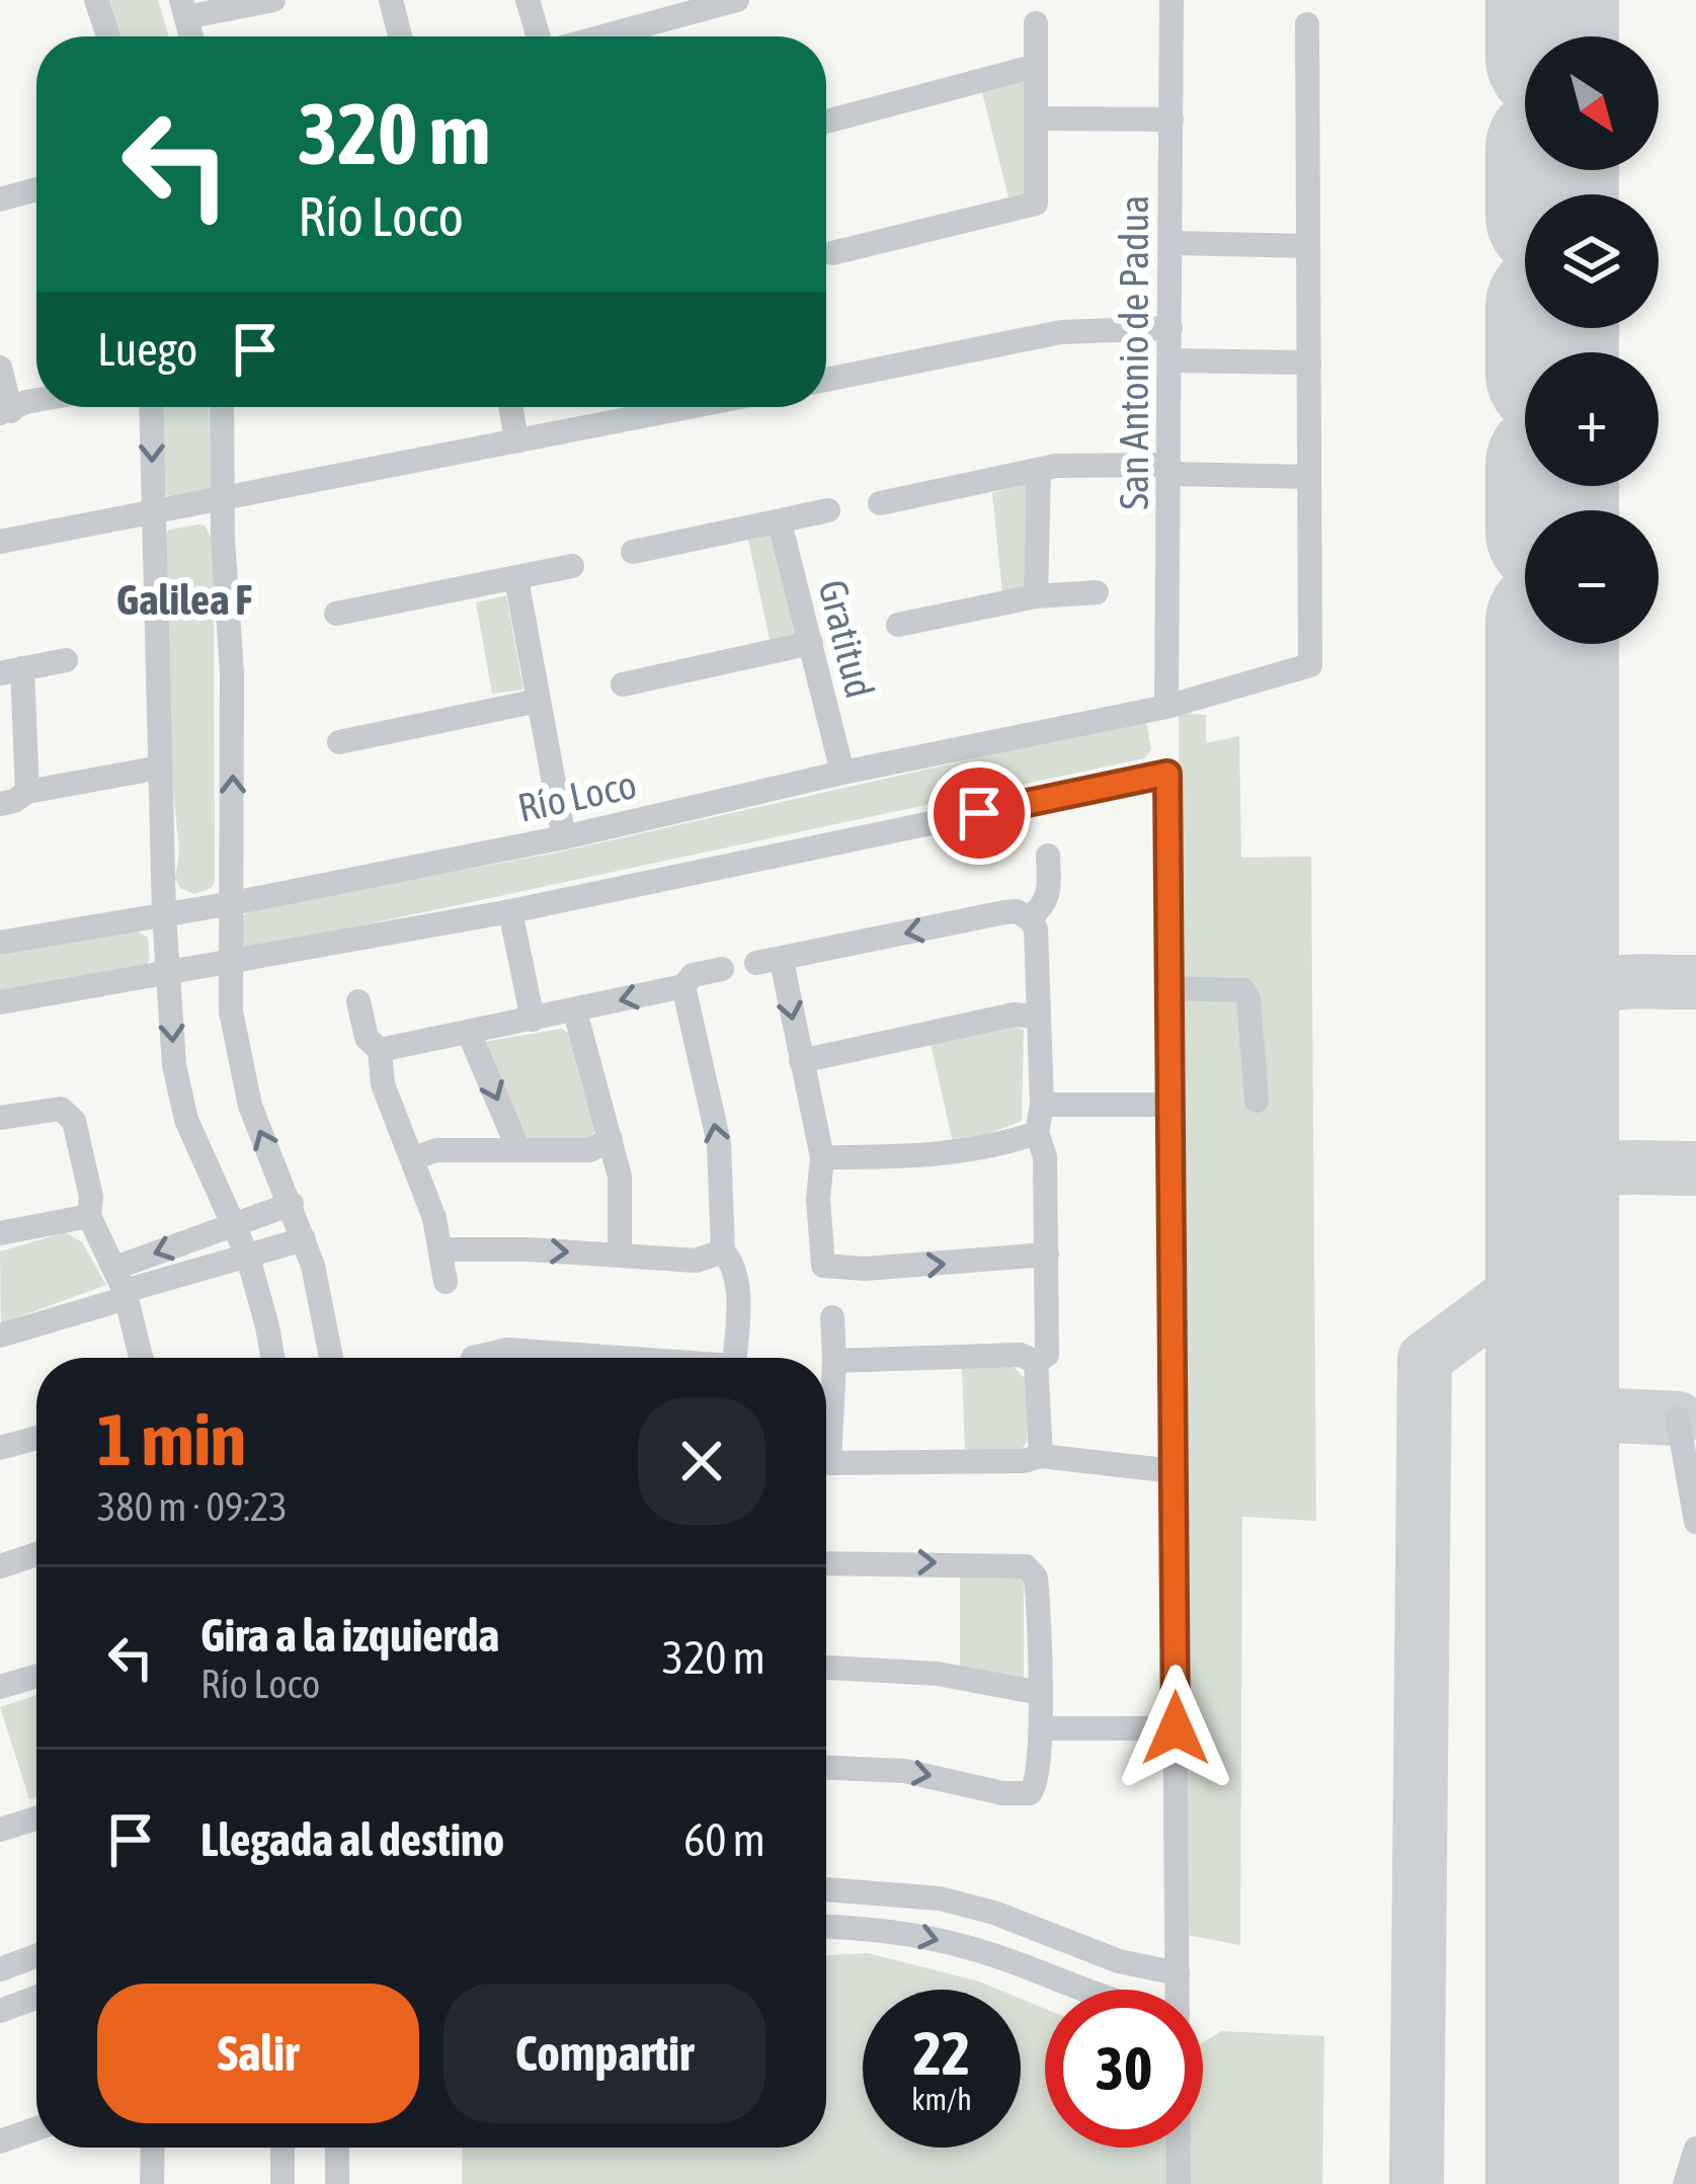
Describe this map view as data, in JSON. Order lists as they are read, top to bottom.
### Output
{
  "streets": {
    "street": ["San Antonio de Padua", "Gratitud", "Río Loco"]
  },
  "crossings": [
    ["San Antonio de Padua", "Río Loco"],
    ["Gratitud", "Río Loco"]
  ],
  "districts": ["Galilea F"],
  "north": "bottom right",
  "page": {
    "map_buttons": ["+", "−"],
    "turn": ["320 m", "Río Loco"],
    "then": "Luego",
    "heading": ["1 min", "380 m · 09:23"],
    "list": [
      {
        "name": "Gira a la izquierda",
        "note": "Río Loco",
        "value": "320 m"
      },
      {
        "name": "Llegada al destino",
        "value": "60 m"
      }
    ],
    "buttons": ["Salir", "Compartir"],
    "speed": "22 km/h",
    "limit": "30"
  }
}
